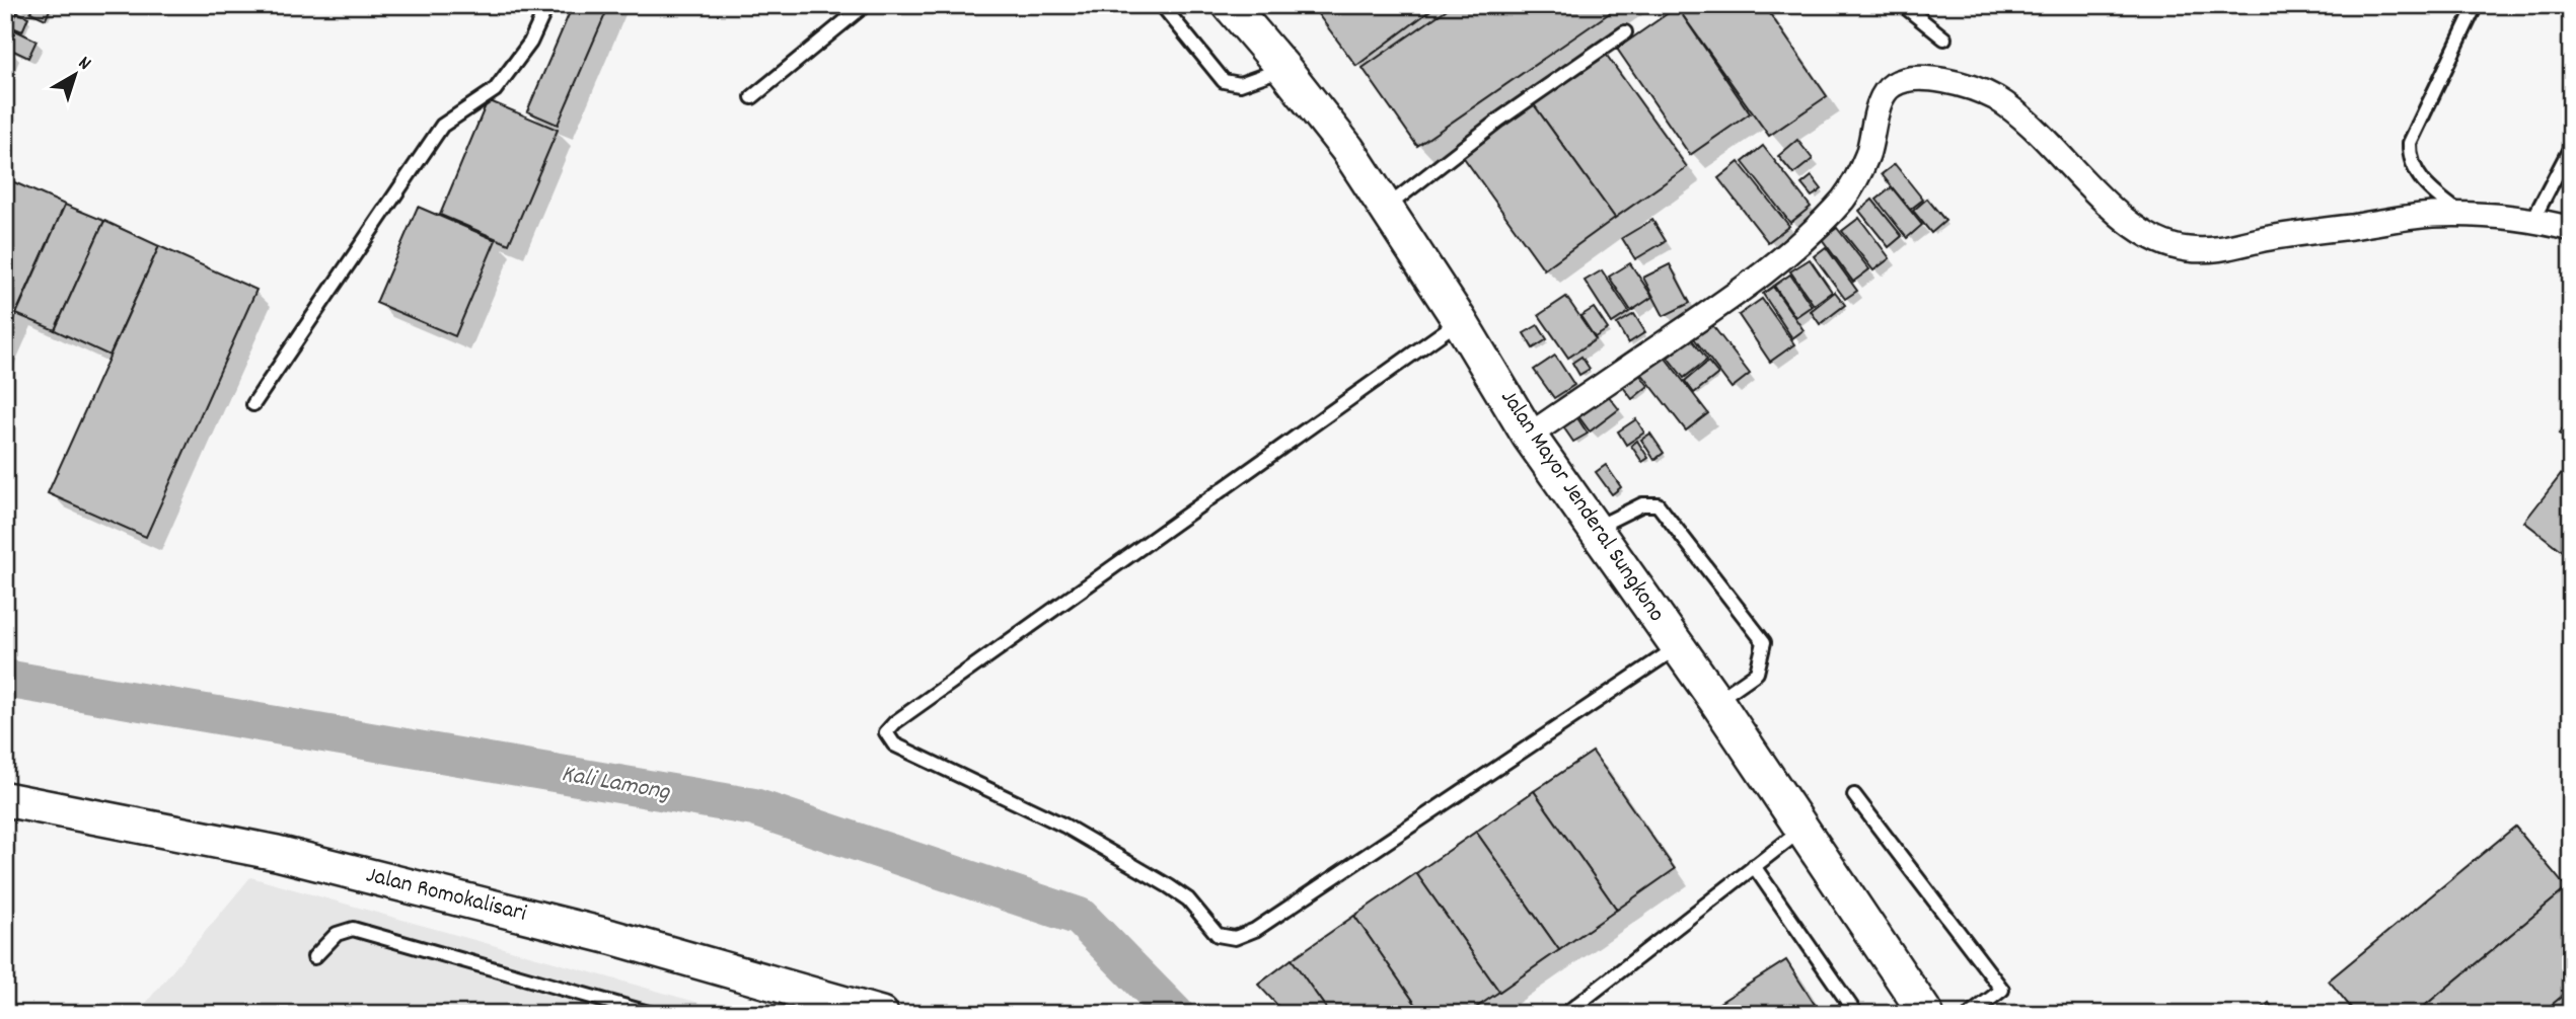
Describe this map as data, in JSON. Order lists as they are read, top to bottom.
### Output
{
  "streets": {
    "main road": ["Jalan Mayor Jenderal Sungkono", "Jalan Romokalisari"]
  },
  "water": ["Kali Lamong"],
  "north": "top right"
}
